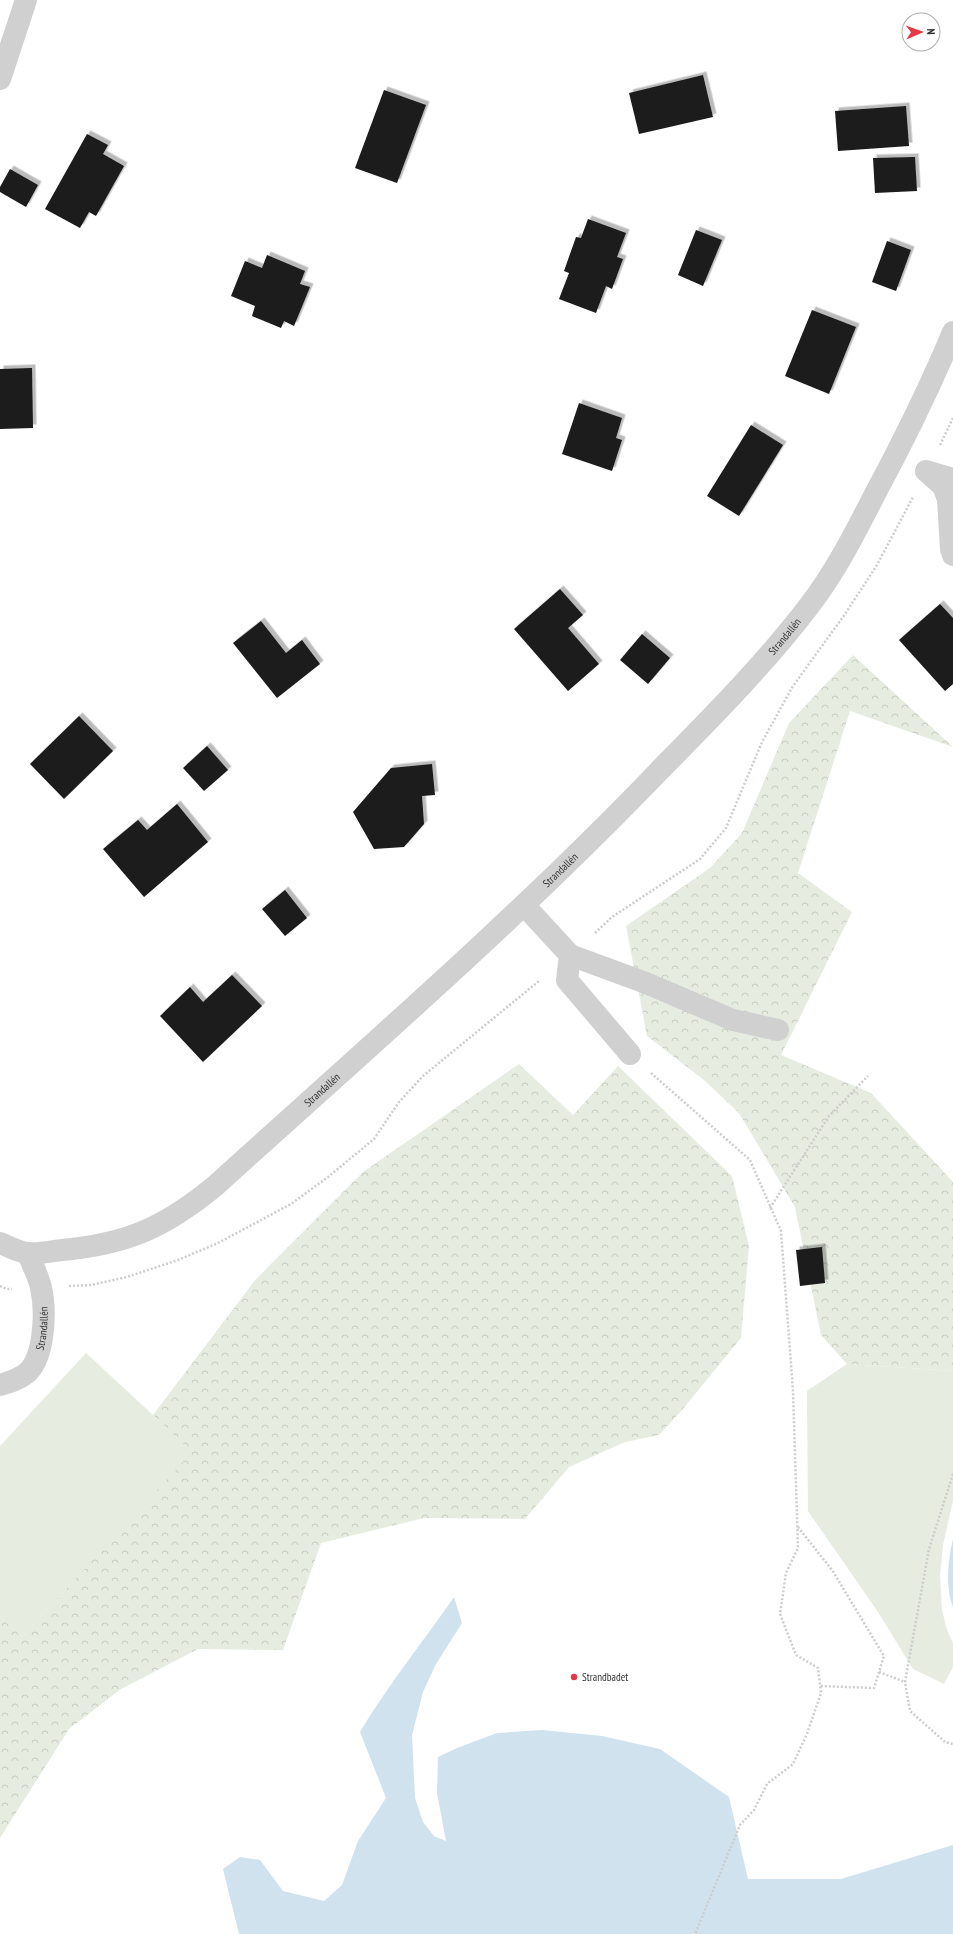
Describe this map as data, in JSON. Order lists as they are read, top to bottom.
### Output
{
  "streets": {
    "street": ["Strandallén"]
  },
  "places": ["Strandbadet"],
  "north": "right"
}
